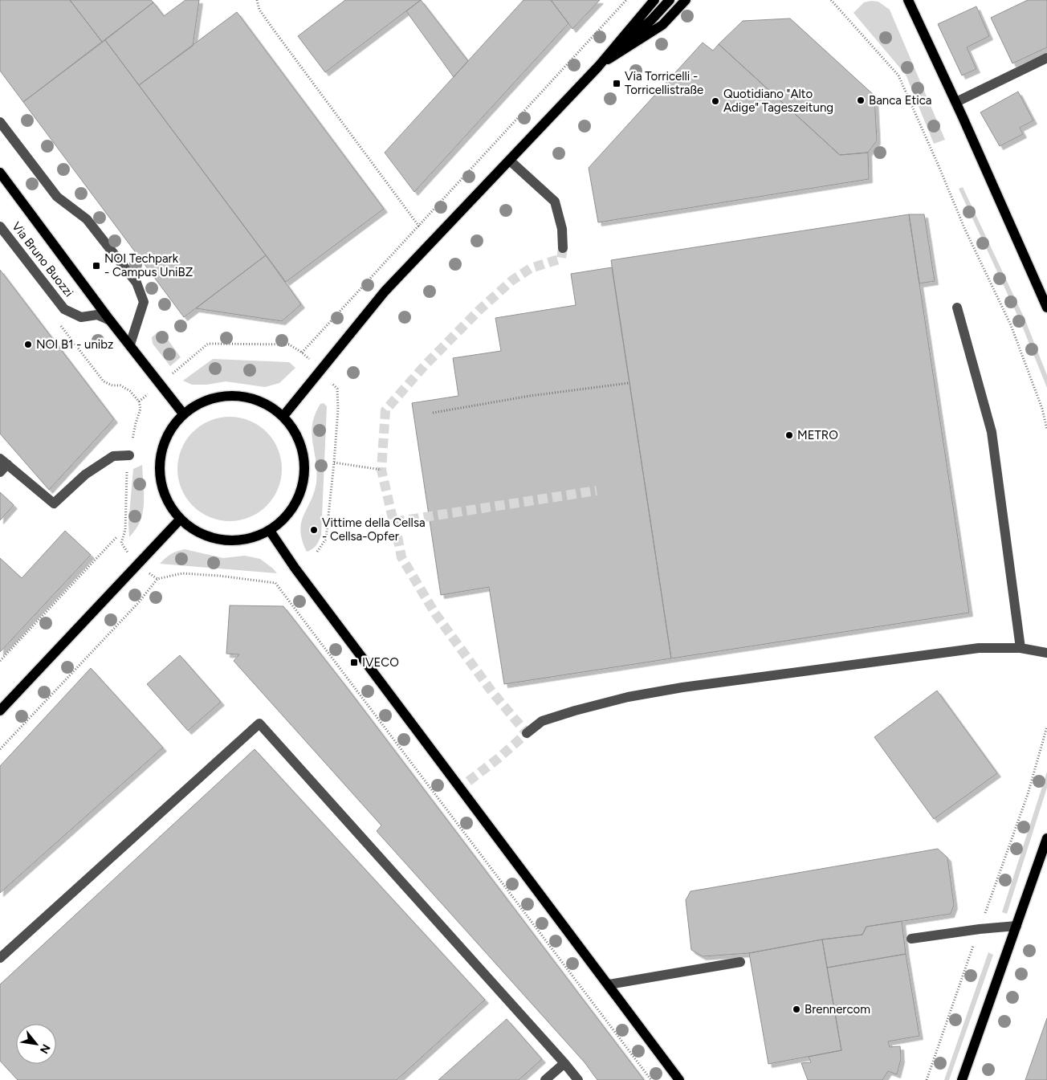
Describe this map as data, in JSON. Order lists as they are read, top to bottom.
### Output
{
  "streets": {
    "street": ["Via Bruno Buozzi"]
  },
  "places": {
    "transit": ["Via Torricelli - Torricellistraße", "NOI Techpark - Campus UniBZ", "IVECO"],
    "other": [
      "Banca Etica",
      "Quotidiano \"Alto Adige\" Tageszeitung",
      "NOI B1 - unibz",
      "METRO",
      "Vittime della Cellsa - Cellsa-Opfer",
      "Brennercom"
    ]
  },
  "north": "bottom right"
}
